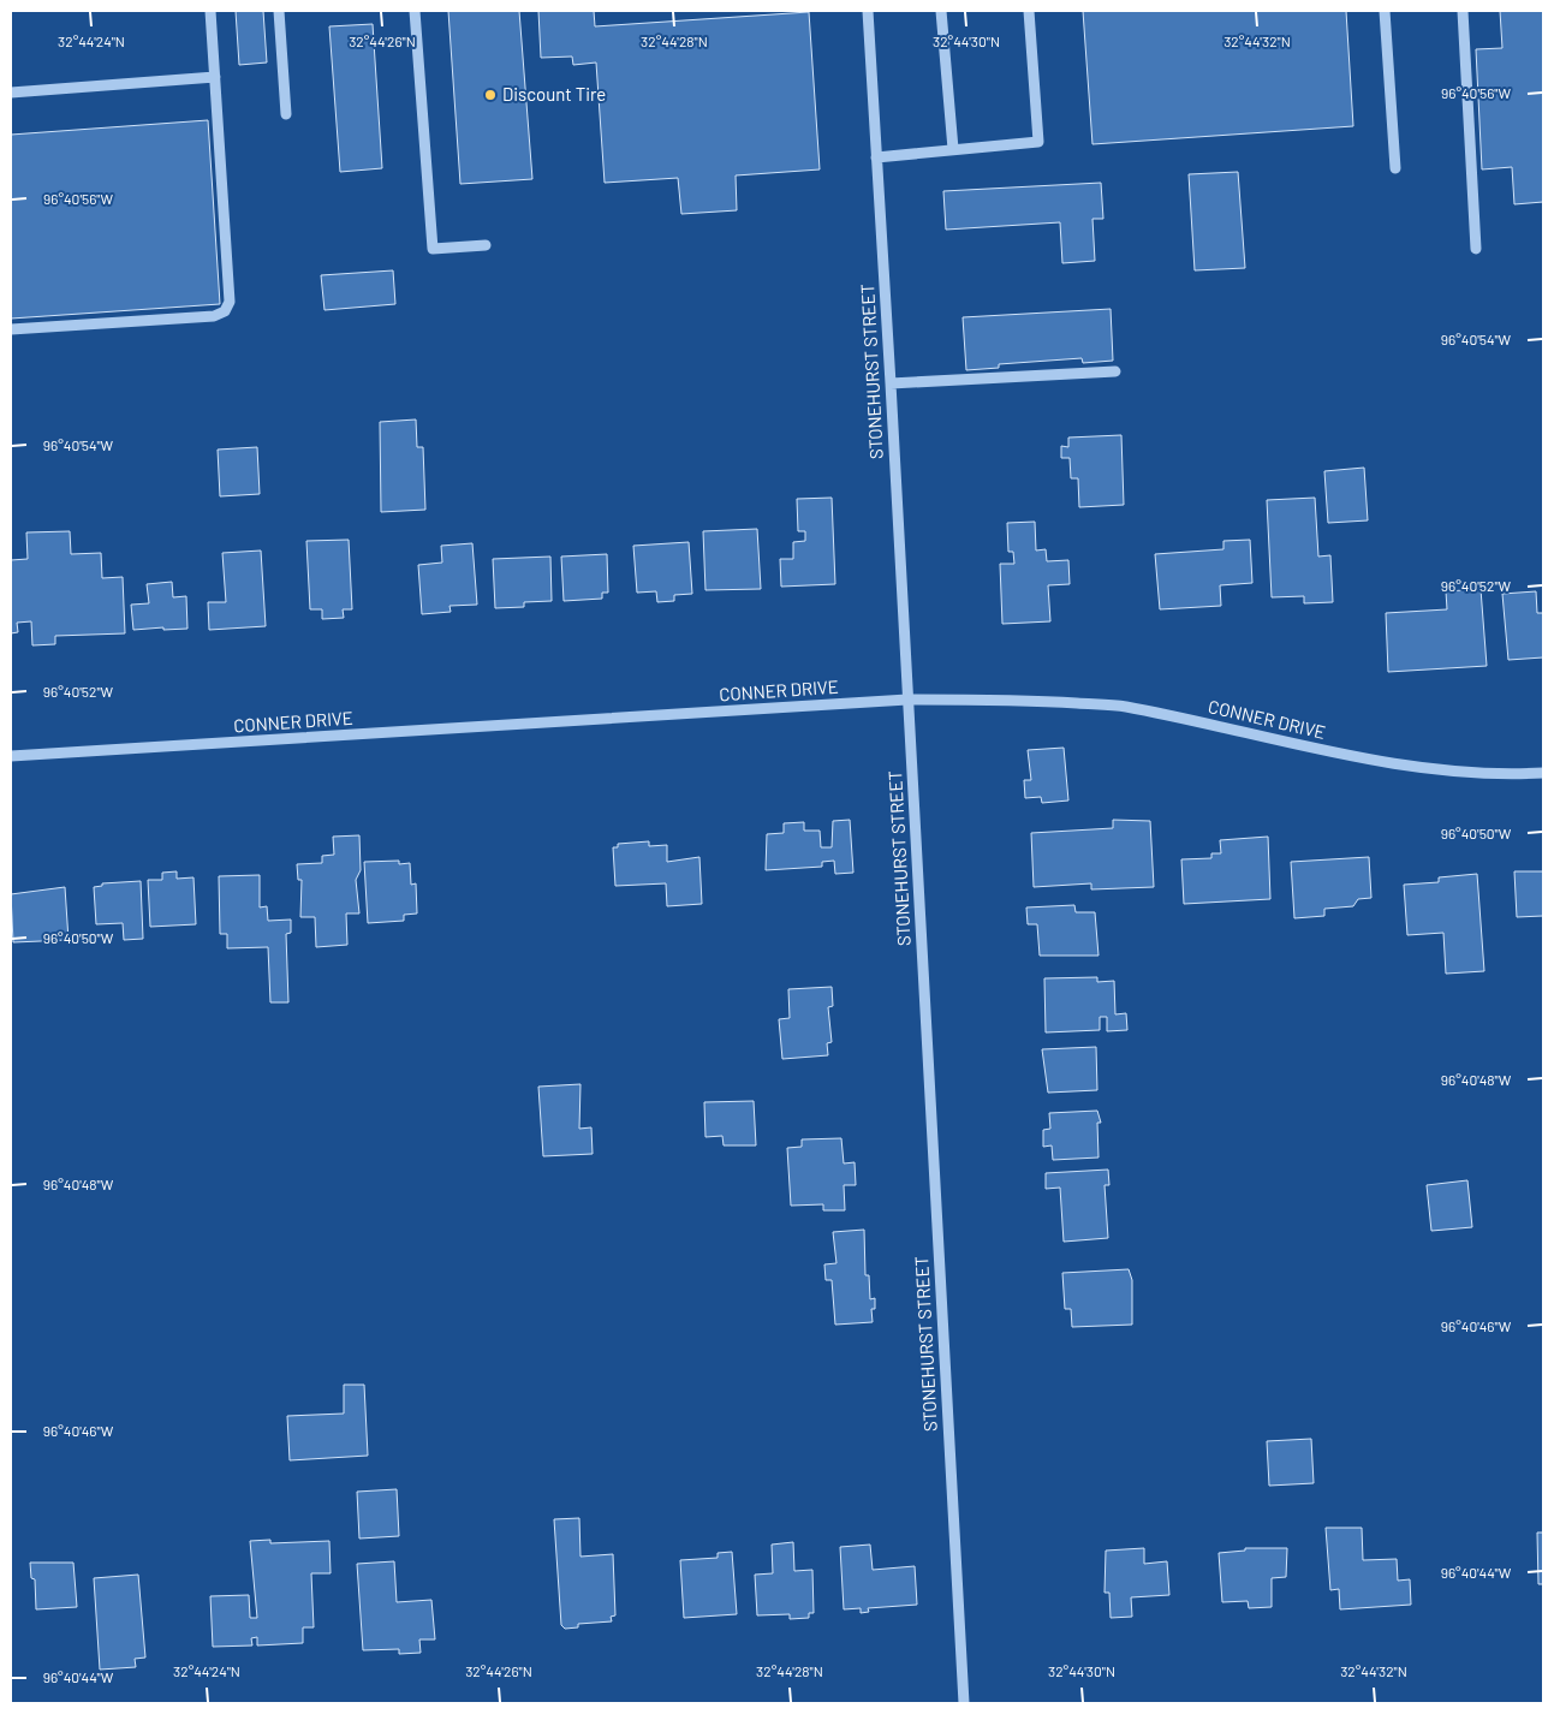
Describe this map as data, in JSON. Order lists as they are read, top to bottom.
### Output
{
  "streets": {
    "street": ["STONEHURST STREET", "CONNER DRIVE"]
  },
  "crossings": [
    ["STONEHURST STREET", "CONNER DRIVE"]
  ],
  "places": ["Discount Tire"],
  "coordinates": [
    "32°44'30\"N",
    "32°44'24\"N",
    "32°44'26\"N",
    "32°44'28\"N",
    "32°44'32\"N",
    "96°40'56\"W",
    "96°40'54\"W",
    "96°40'52\"W",
    "96°40'50\"W",
    "96°40'48\"W",
    "96°40'46\"W",
    "96°40'44\"W"
  ]
}
